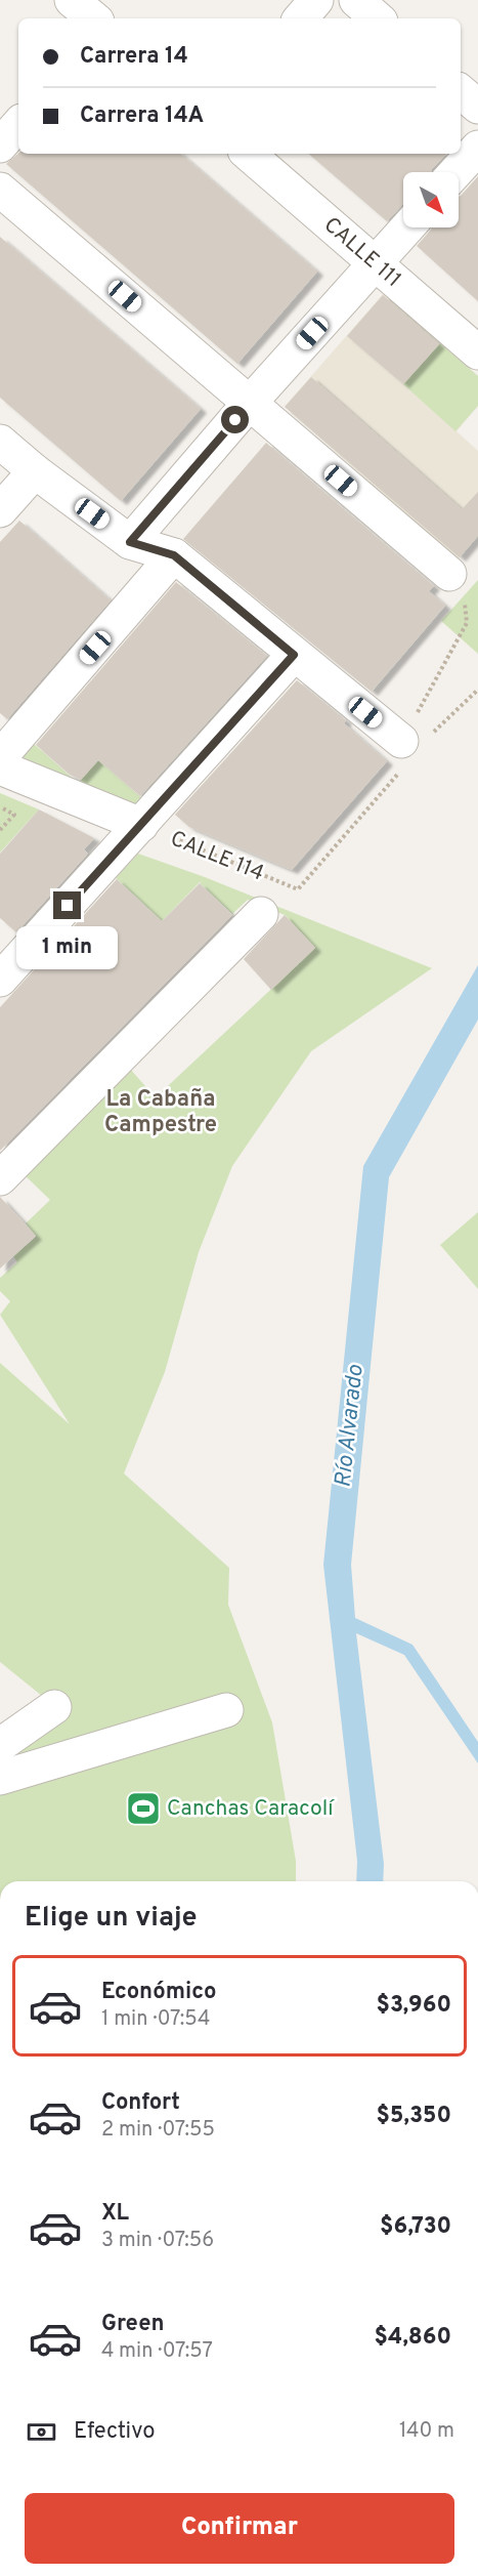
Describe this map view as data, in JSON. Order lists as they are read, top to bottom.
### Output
{
  "streets": {
    "street": ["CALLE 111"],
    "path": ["CALLE 114"]
  },
  "districts": ["La Cabaña Campestre"],
  "water": ["Río Alvarado"],
  "places": {
    "sports": ["Canchas Caracolí"]
  },
  "north": "bottom right",
  "page": {
    "banner": ["Carrera 14", "Carrera 14A"],
    "bubble": "1 min",
    "heading": "Elige un viaje",
    "list": [
      {
        "name": "Económico",
        "note": "1 min · 07:54",
        "value": "$3,960"
      },
      {
        "name": "Confort",
        "note": "2 min · 07:55",
        "value": "$5,350"
      },
      {
        "name": "XL",
        "note": "3 min · 07:56",
        "value": "$6,730"
      },
      {
        "name": "Green",
        "note": "4 min · 07:57",
        "value": "$4,860"
      }
    ],
    "pay": ["Efectivo", "140 m"],
    "buttons": "Confirmar"
  }
}
